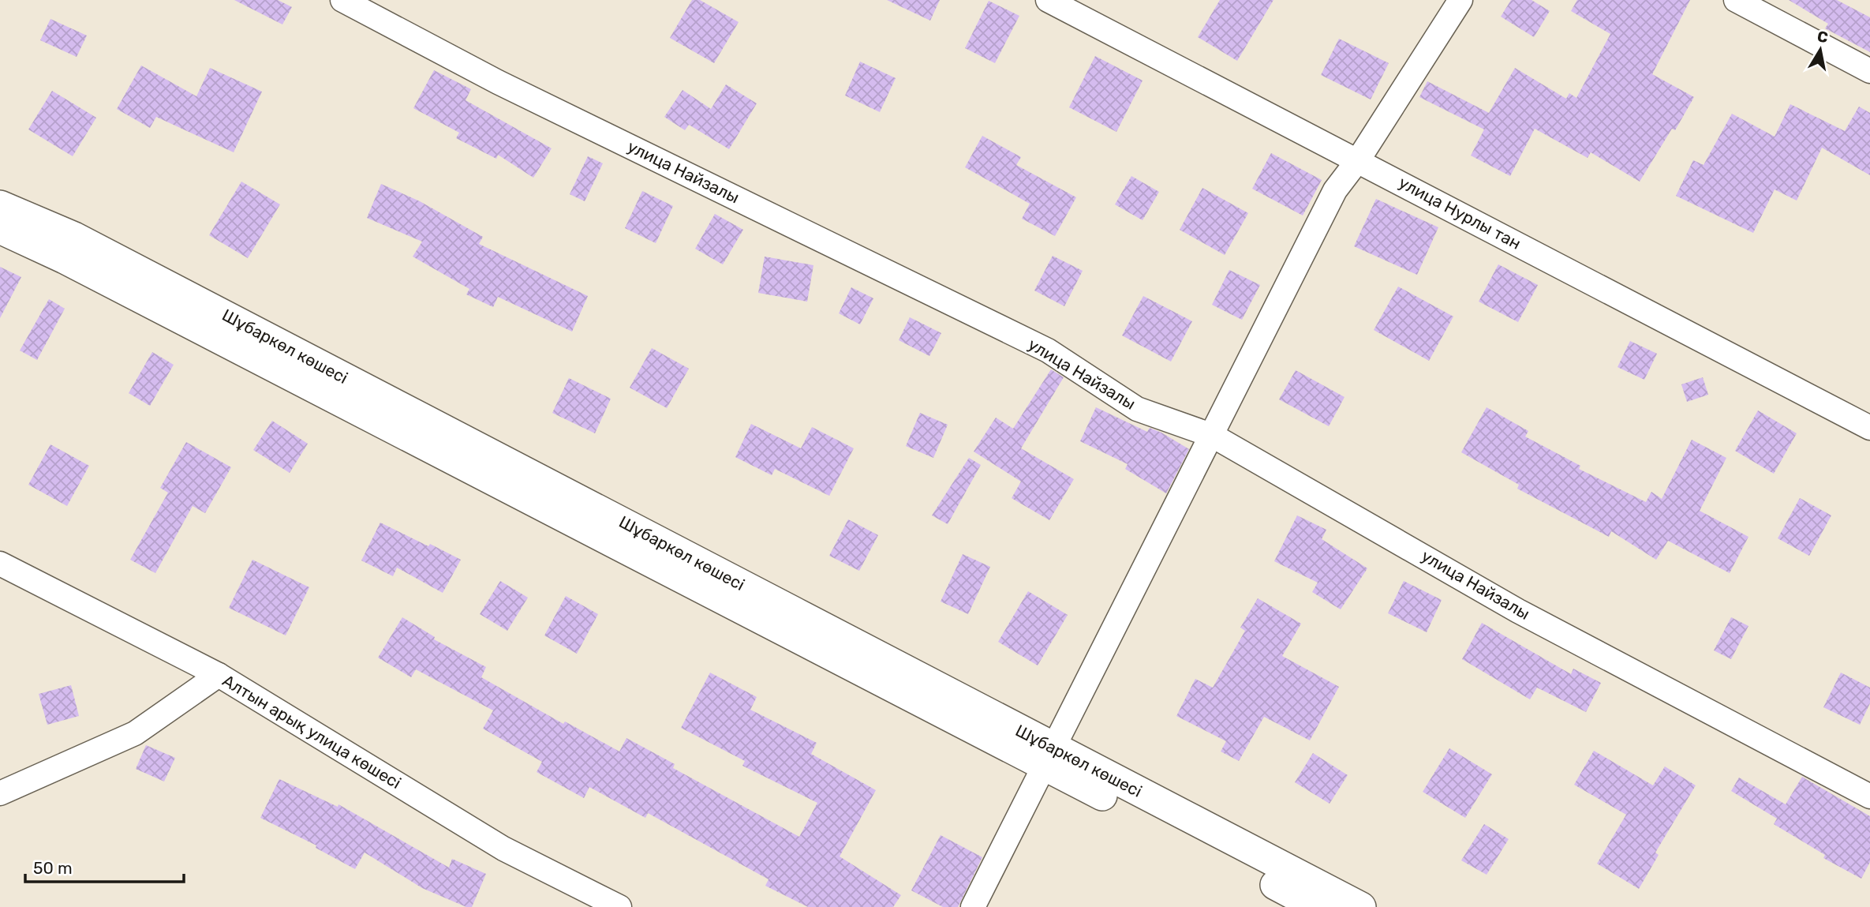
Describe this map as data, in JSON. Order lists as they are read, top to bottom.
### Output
{
  "streets": {
    "street": [
      "улица Найзалы",
      "улица Нурлы тан",
      "Шұбаркөл көшесі",
      "Алтын арық улица көшесі"
    ]
  },
  "scale_bar": "50 m",
  "north": "top"
}
